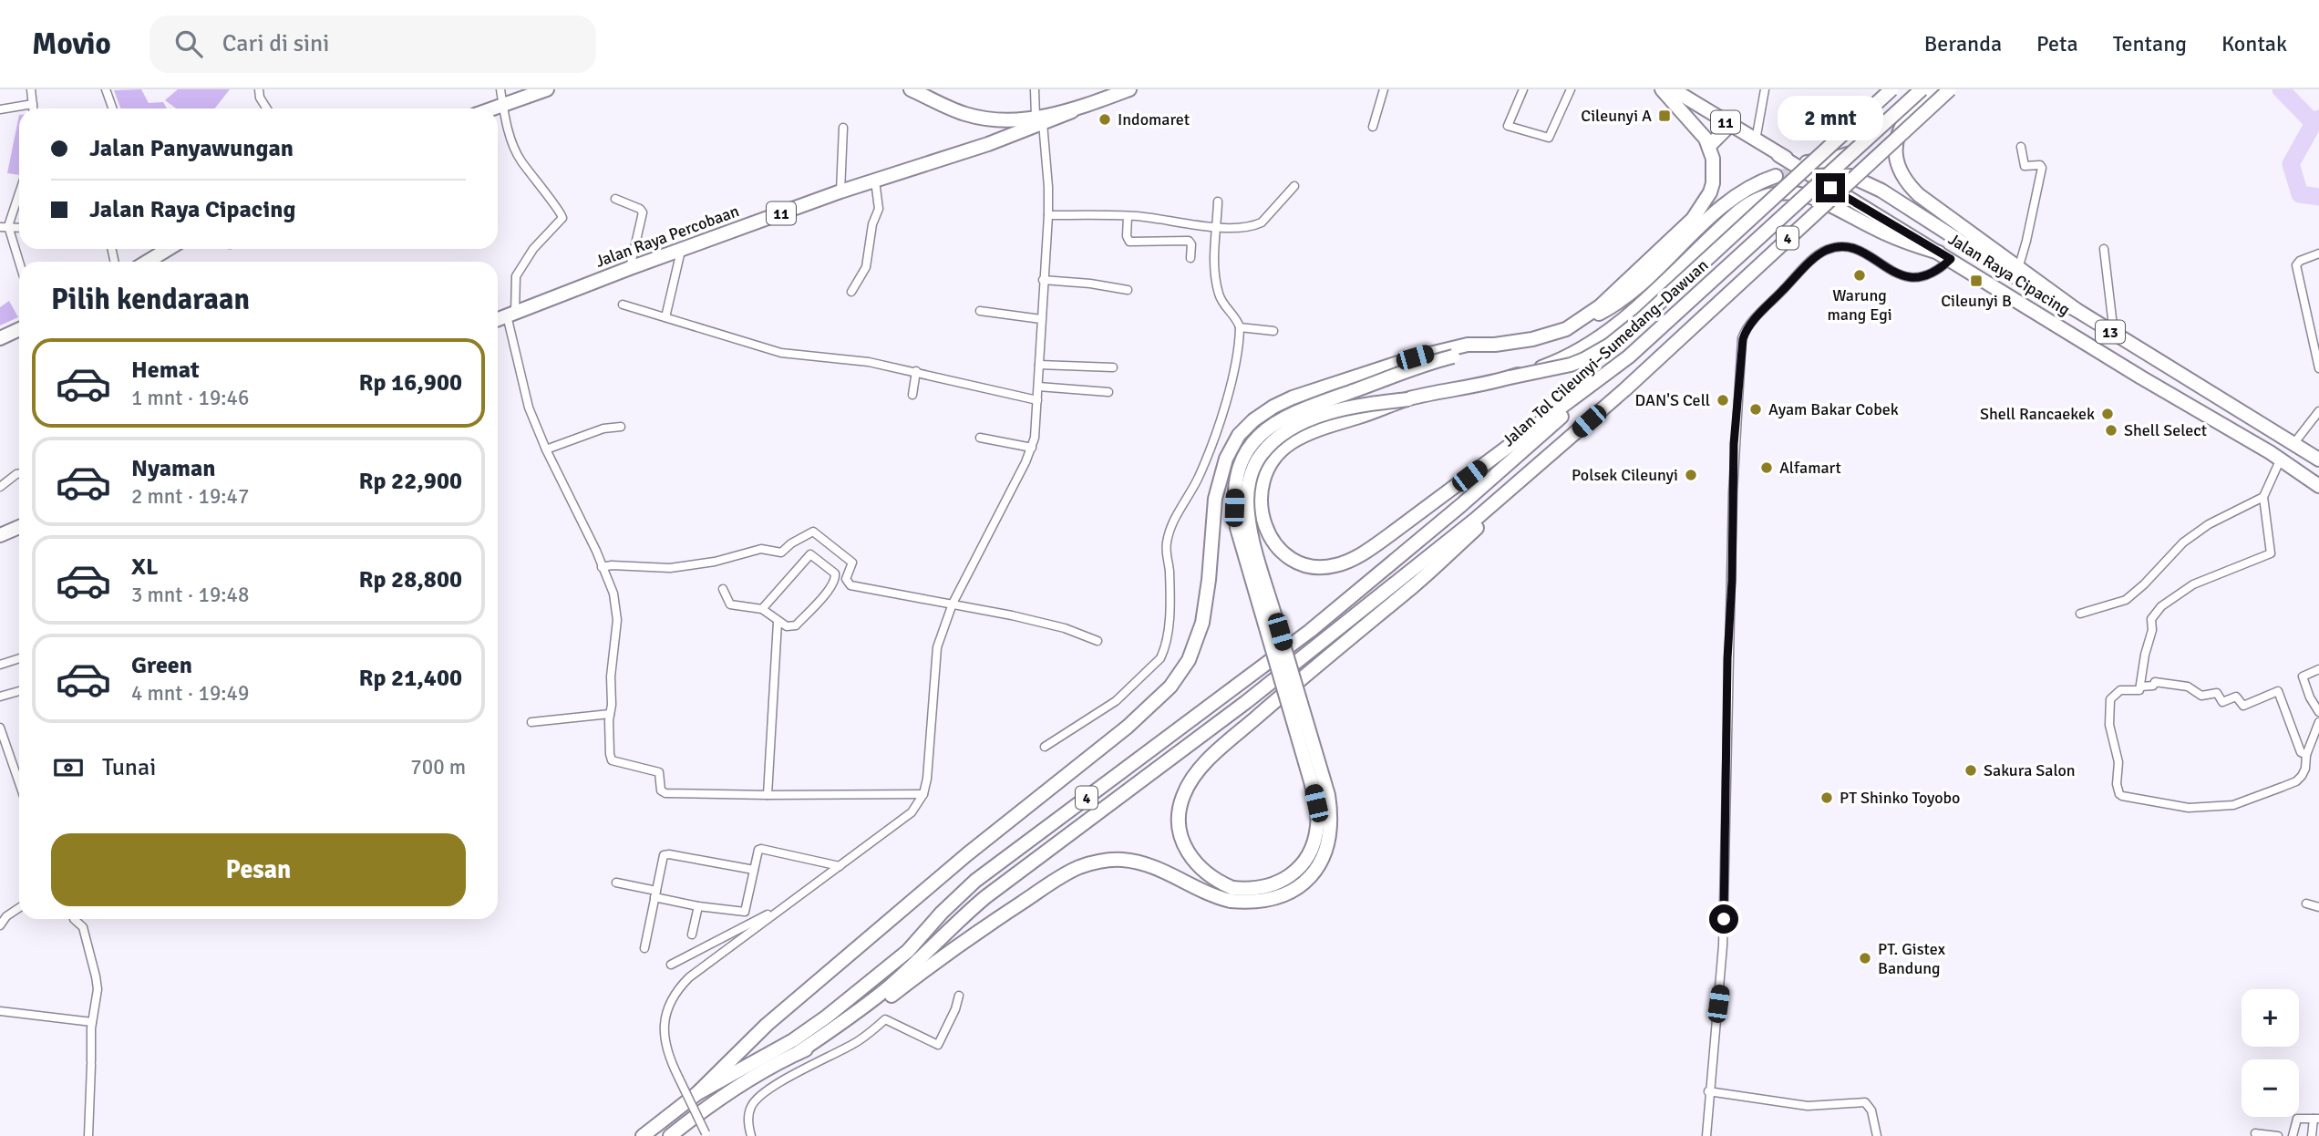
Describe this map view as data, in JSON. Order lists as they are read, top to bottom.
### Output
{
  "streets": {
    "highway": [
      "11",
      "Jalan Raya Percobaan",
      "4",
      "Jalan Raya Cipacing",
      "13",
      "Jalan Tol Cileunyi–Sumedang–Dawuan"
    ]
  },
  "crossings": [
    ["11", "Jalan Raya Percobaan"],
    ["11", "Jalan Raya Cipacing"],
    ["4", "Jalan Tol Cileunyi–Sumedang–Dawuan"]
  ],
  "places": {
    "transit": ["Cileunyi A", "Cileunyi B"],
    "other": [
      "Indomaret",
      "Warung mang Egi",
      "DAN'S Cell",
      "Ayam Bakar Cobek",
      "Shell Rancaekek",
      "Shell Select",
      "Alfamart",
      "Polsek Cileunyi",
      "Sakura Salon",
      "PT Shinko Toyobo",
      "PT. Gistex Bandung"
    ]
  },
  "page": {
    "header": "Movio",
    "search": "Cari di sini",
    "nav": [
      "Beranda",
      "Peta",
      "Tentang",
      "Kontak"
    ],
    "bubble": "2 mnt",
    "banner": ["Jalan Panyawungan", "Jalan Raya Cipacing"],
    "heading": "Pilih kendaraan",
    "list": [
      {
        "name": "Hemat",
        "note": "1 mnt · 19:46",
        "value": "Rp 16,900"
      },
      {
        "name": "Nyaman",
        "note": "2 mnt · 19:47",
        "value": "Rp 22,900"
      },
      {
        "name": "XL",
        "note": "3 mnt · 19:48",
        "value": "Rp 28,800"
      },
      {
        "name": "Green",
        "note": "4 mnt · 19:49",
        "value": "Rp 21,400"
      }
    ],
    "pay": ["Tunai", "700 m"],
    "buttons": "Pesan",
    "map_buttons": ["+", "−"]
  }
}
